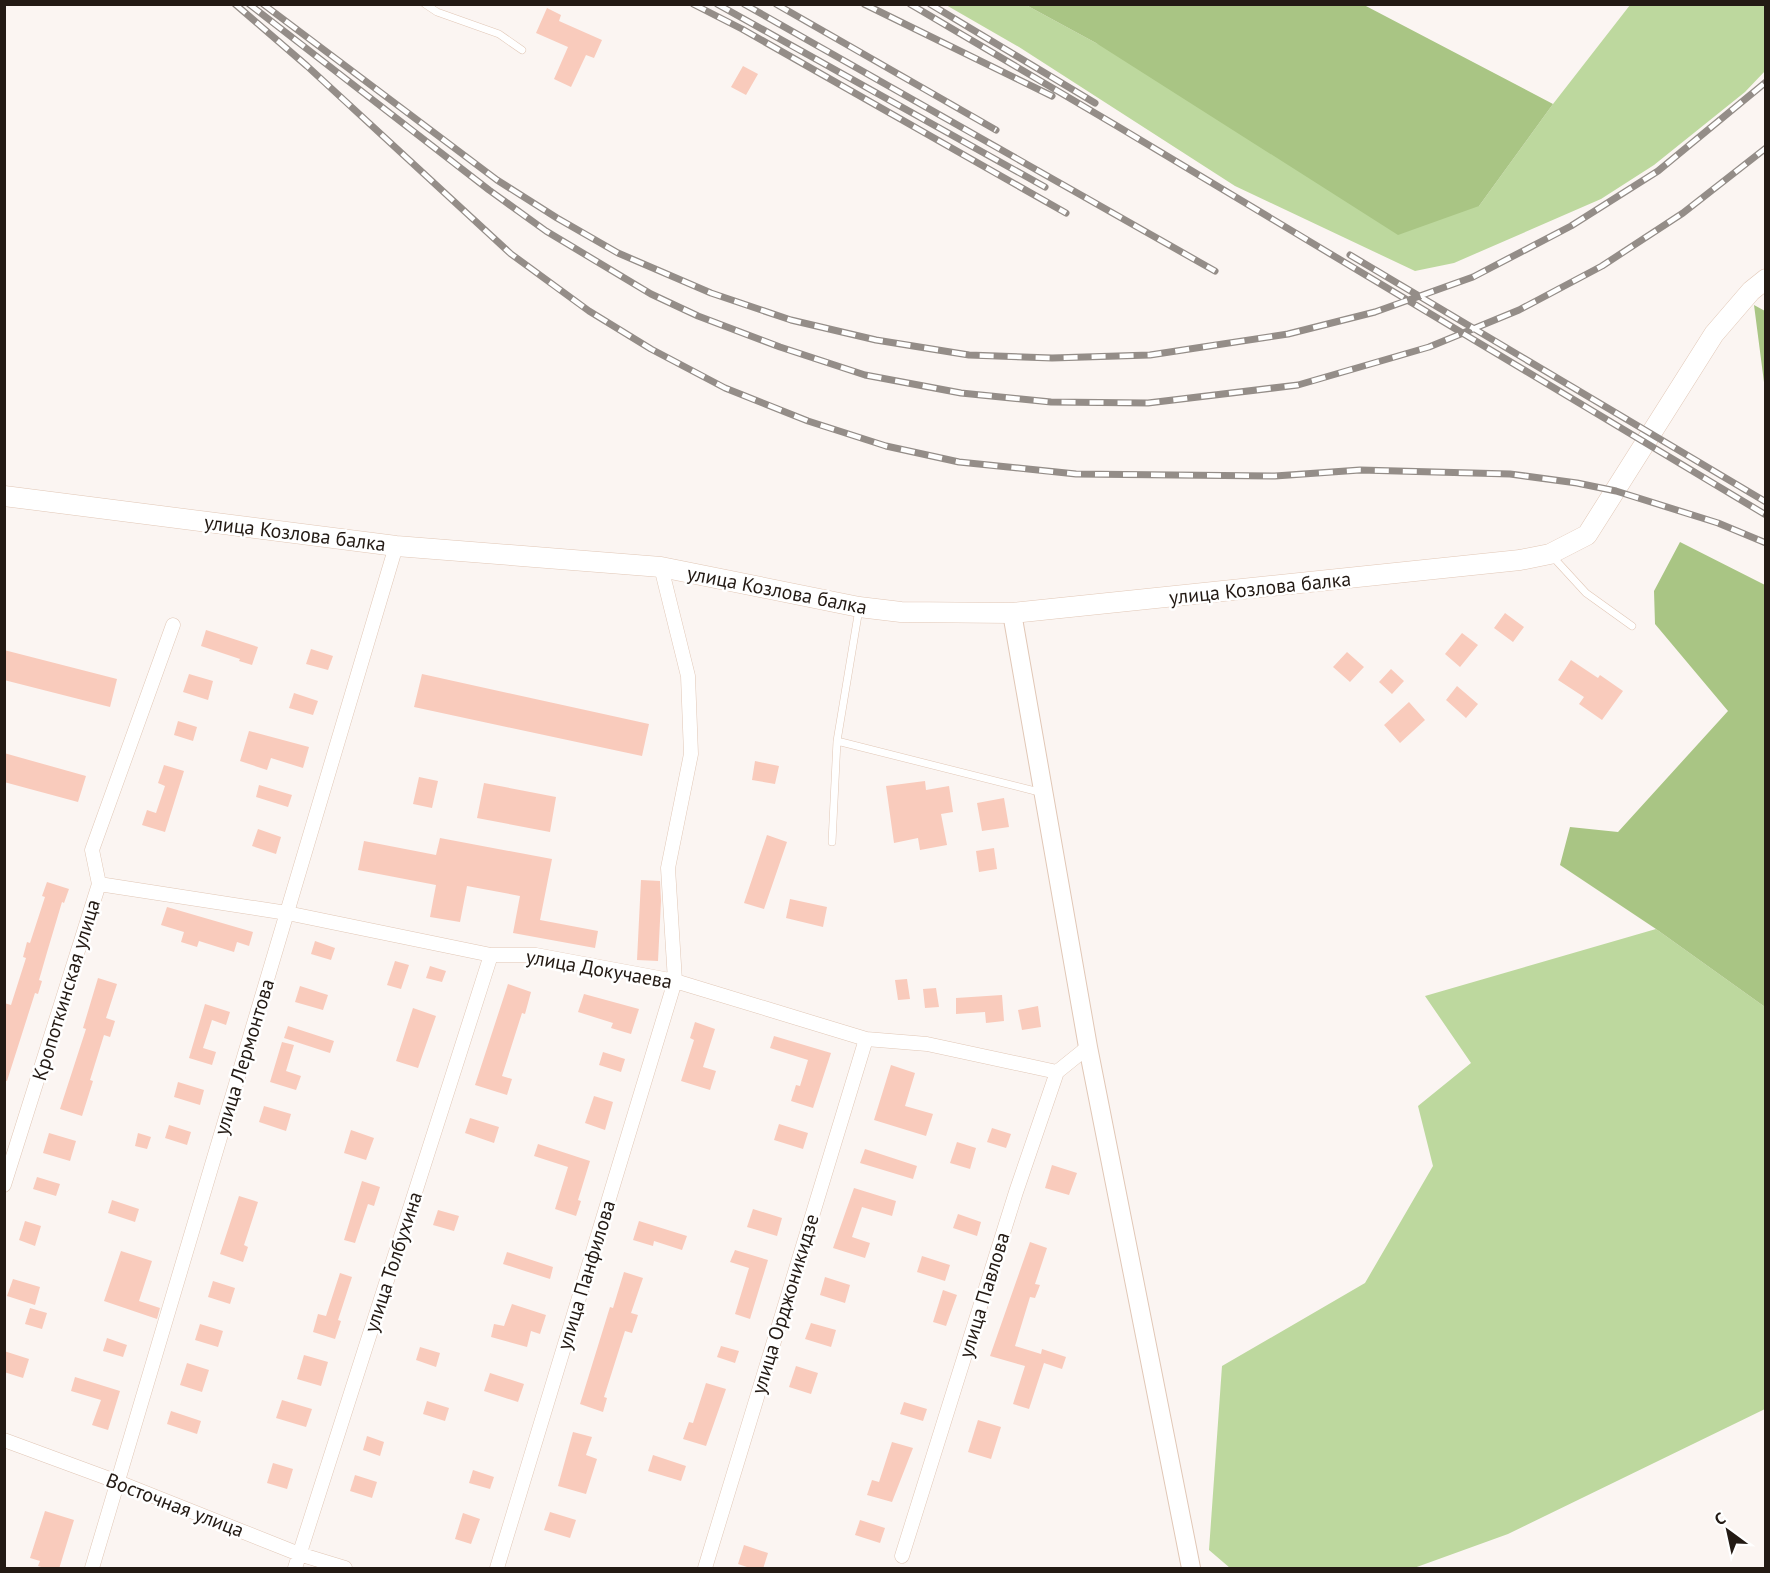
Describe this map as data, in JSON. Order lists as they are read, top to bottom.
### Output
{
  "streets": {
    "main road": ["улица Козлова балка"],
    "street": [
      "улица Докучаева",
      "Кропоткинская улица",
      "улица Лермонтова",
      "улица Толбухина",
      "улица Панфилова",
      "улица Павлова",
      "улица Орджоникидзе",
      "Восточная улица"
    ]
  },
  "crossings": [
    ["улица Козлова балка", "улица Лермонтова"],
    ["улица Докучаева", "Кропоткинская улица"],
    ["улица Докучаева", "улица Лермонтова"],
    ["улица Докучаева", "улица Толбухина"],
    ["улица Докучаева", "улица Панфилова"],
    ["улица Докучаева", "улица Павлова"],
    ["улица Докучаева", "улица Орджоникидзе"],
    ["улица Лермонтова", "Восточная улица"],
    ["улица Толбухина", "Восточная улица"]
  ],
  "north": "top left"
}
